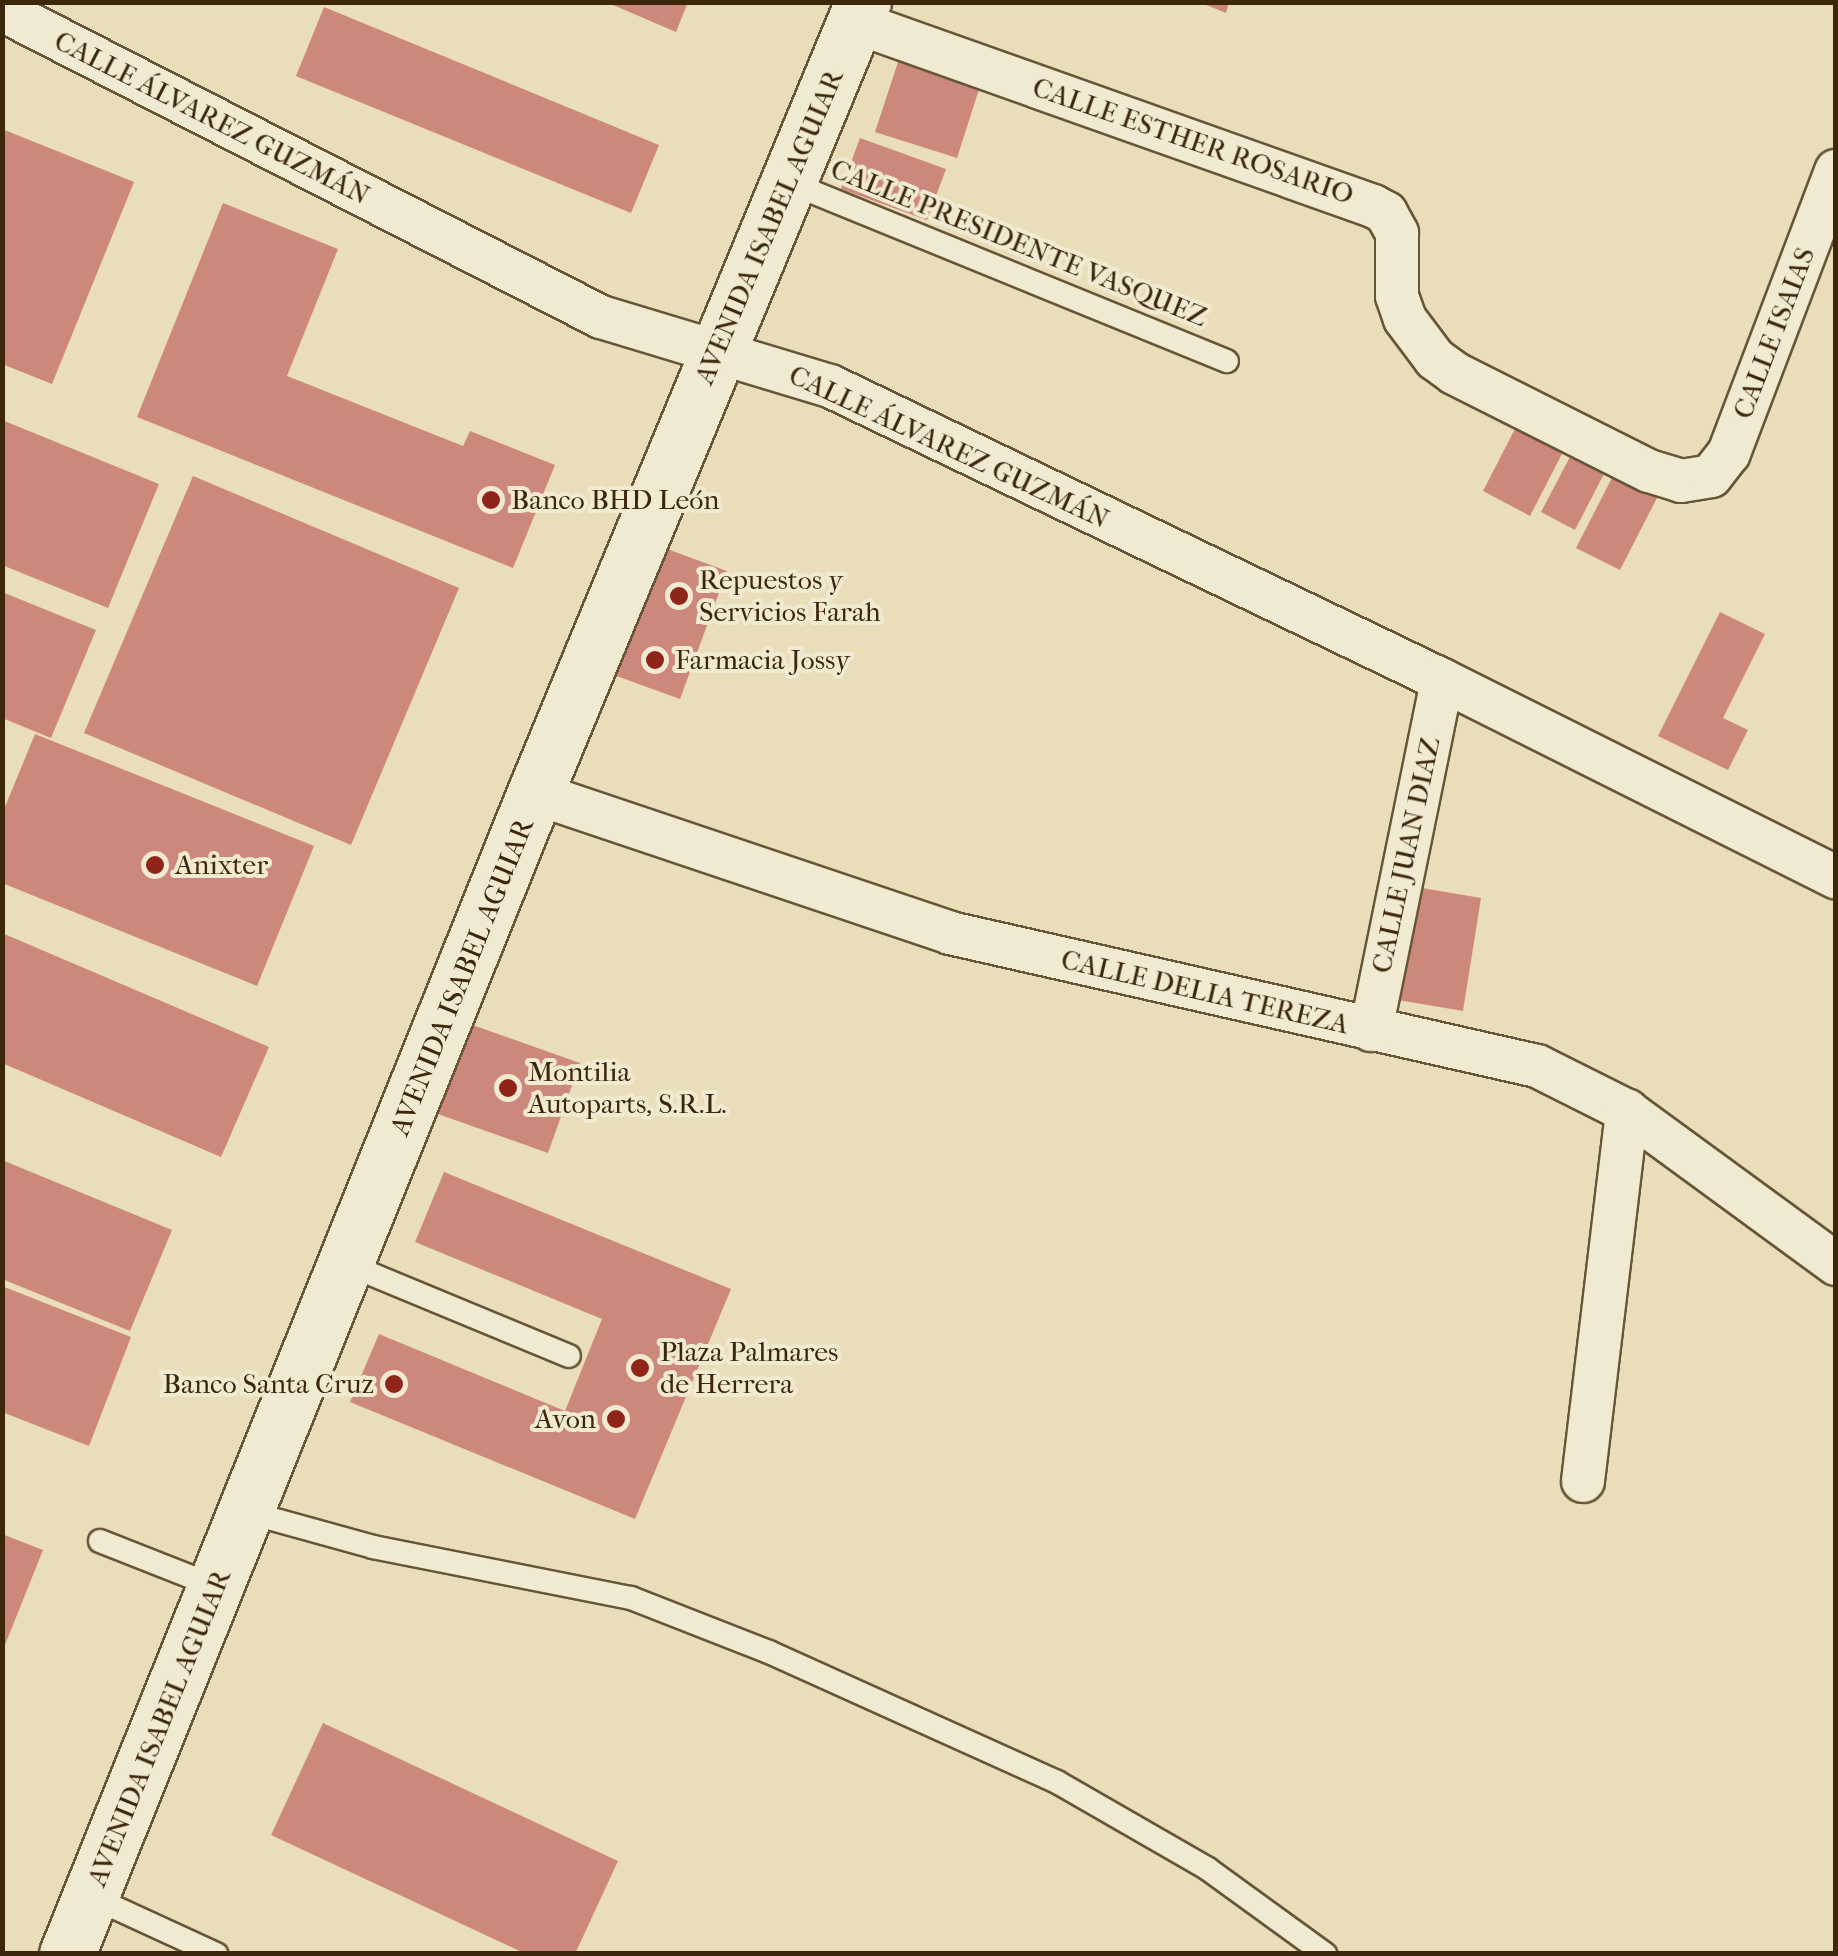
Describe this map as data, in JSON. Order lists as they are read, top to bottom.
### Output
{
  "streets": {
    "main road": ["AVENIDA ISABEL AGUIAR"],
    "street": [
      "CALLE ÁLVAREZ GUZMÁN",
      "CALLE ESTHER ROSARIO",
      "CALLE ISAIAS",
      "CALLE JUAN DIAZ",
      "CALLE DELIA TEREZA"
    ],
    "lane": ["CALLE PRESIDENTE VASQUEZ"]
  },
  "crossings": [
    ["CALLE ÁLVAREZ GUZMÁN", "AVENIDA ISABEL AGUIAR"],
    ["CALLE ÁLVAREZ GUZMÁN", "CALLE JUAN DIAZ"],
    ["CALLE ESTHER ROSARIO", "AVENIDA ISABEL AGUIAR"],
    ["CALLE ESTHER ROSARIO", "CALLE ISAIAS"],
    ["AVENIDA ISABEL AGUIAR", "CALLE PRESIDENTE VASQUEZ"],
    ["AVENIDA ISABEL AGUIAR", "CALLE DELIA TEREZA"],
    ["CALLE JUAN DIAZ", "CALLE DELIA TEREZA"]
  ],
  "places": [
    "Banco BHD León",
    "Repuestos y Servicios Farah",
    "Farmacia Jossy",
    "Anixter",
    "Montilia Autoparts, S.R.L.",
    "Plaza Palmares de Herrera",
    "Banco Santa Cruz",
    "Avon"
  ]
}
